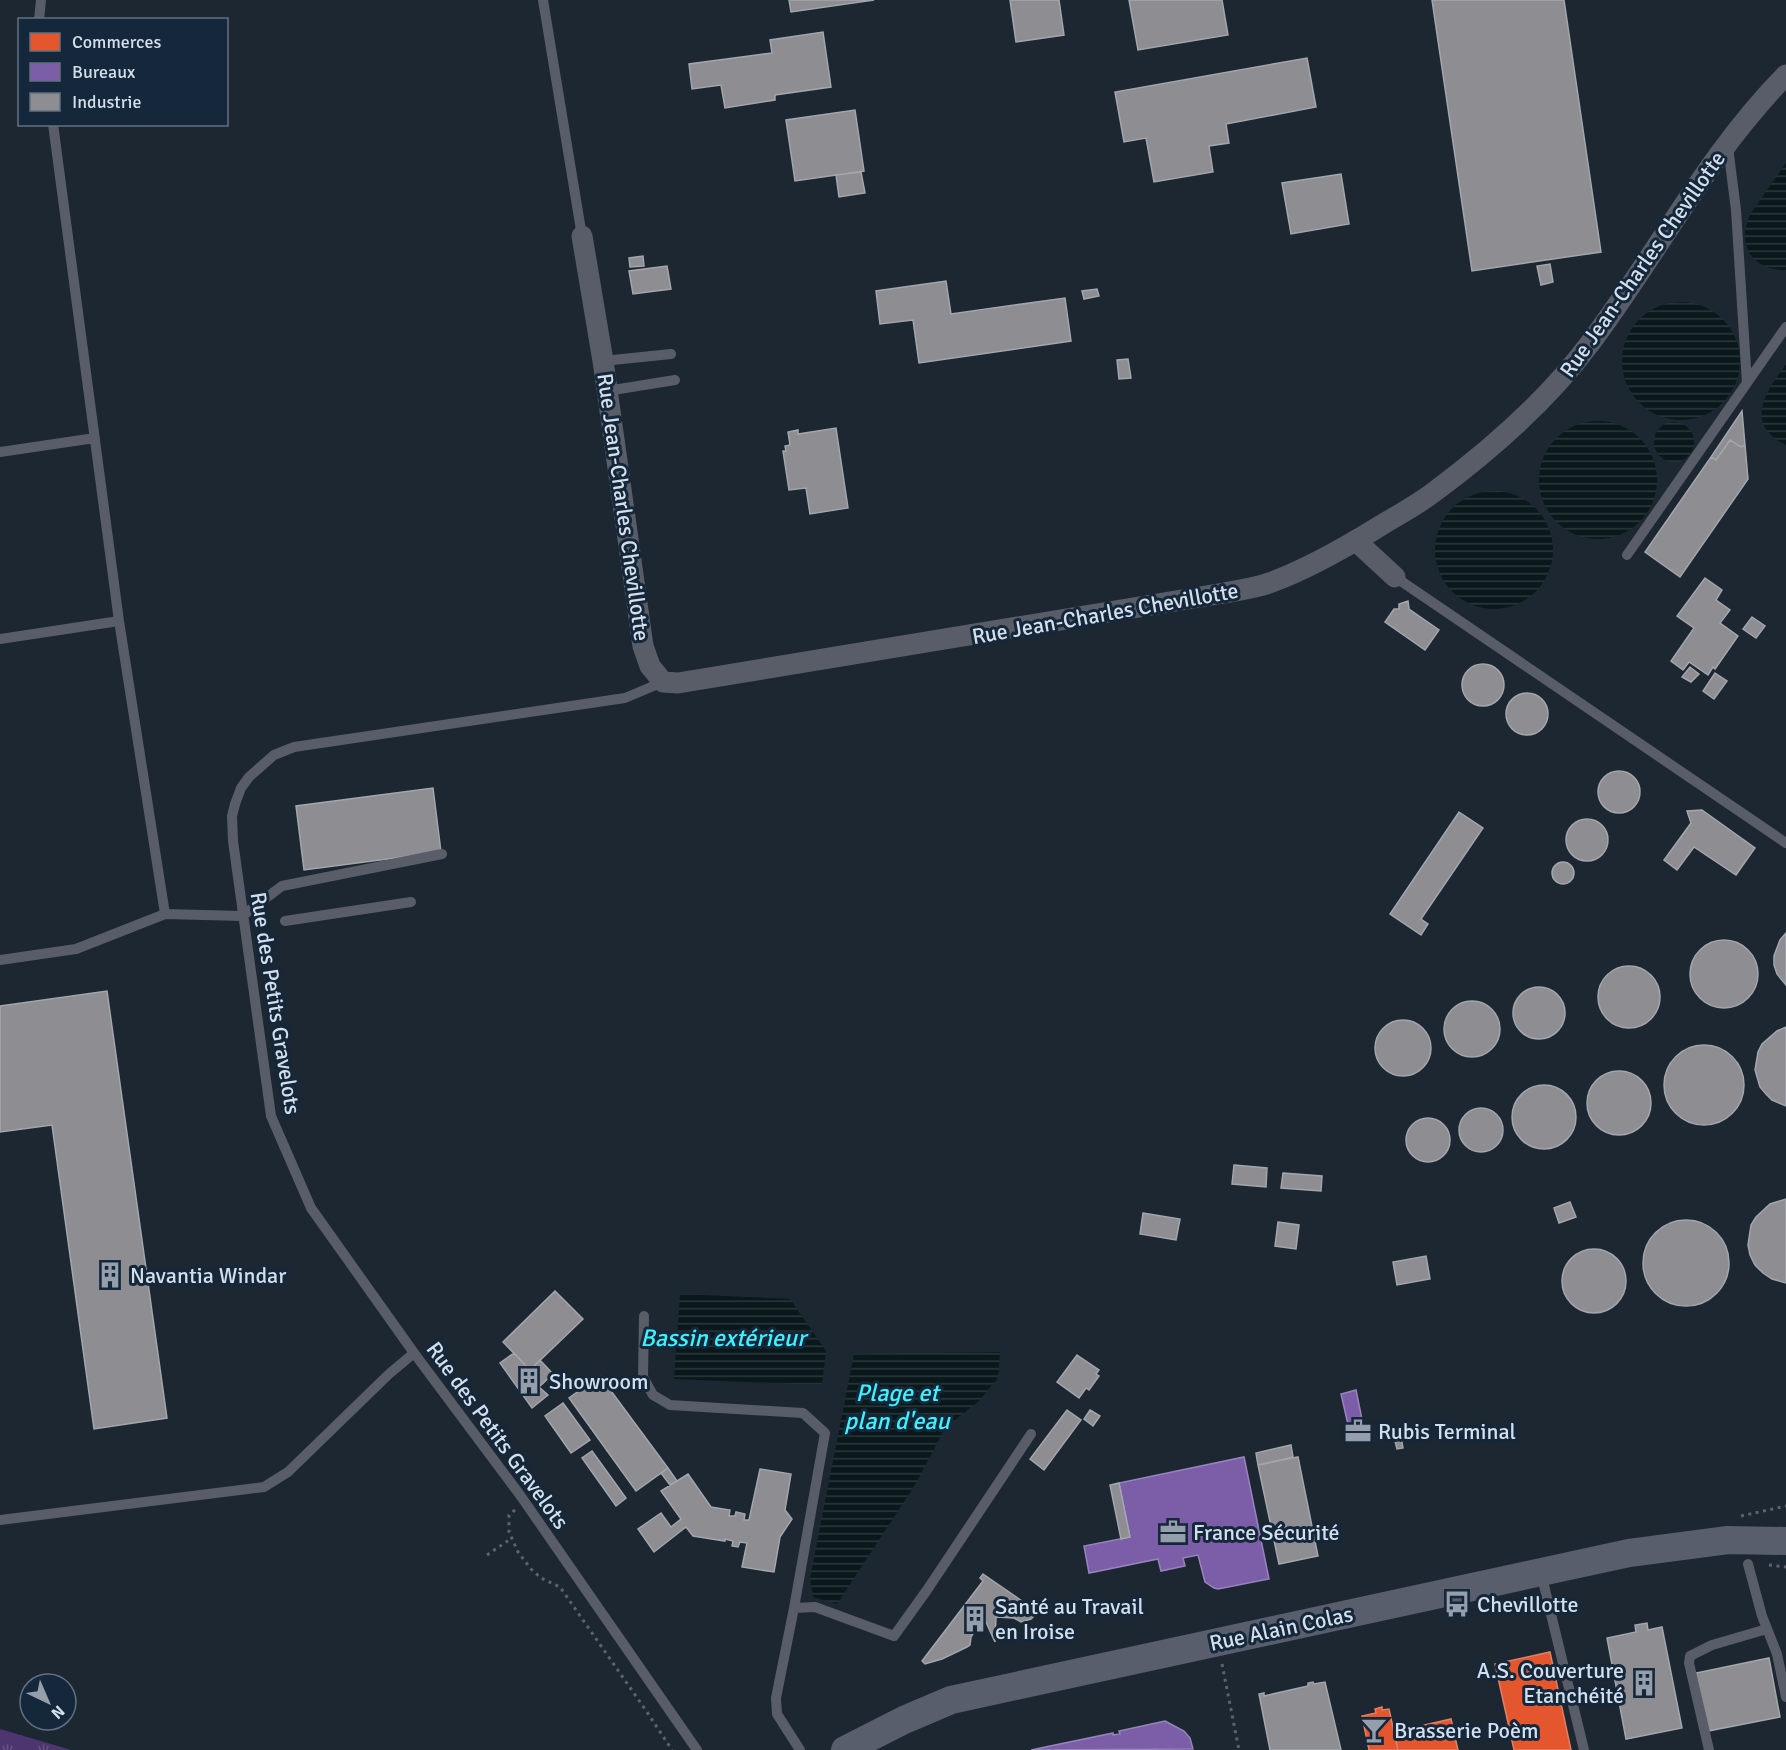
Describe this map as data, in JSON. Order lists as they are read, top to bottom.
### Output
{
  "streets": {
    "street": ["Rue Jean-Charles Chevillotte", "Rue Alain Colas"],
    "lane": ["Rue des Petits Gravelots"]
  },
  "crossings": [
    ["Rue Jean-Charles Chevillotte", "Rue des Petits Gravelots"]
  ],
  "water": ["Bassin extérieur", "Plage et plan d'eau"],
  "places": {
    "building": [
      "Navantia Windar",
      "Showroom",
      "Santé au Travail en Iroise",
      "A.S. Couverture Etanchéité"
    ],
    "office": ["Rubis Terminal", "France Sécurité"],
    "bus stop": ["Chevillotte"],
    "bar": ["Brasserie Poèm"]
  },
  "legend": ["Commerces", "Bureaux", "Industrie"],
  "north": "bottom right"
}
